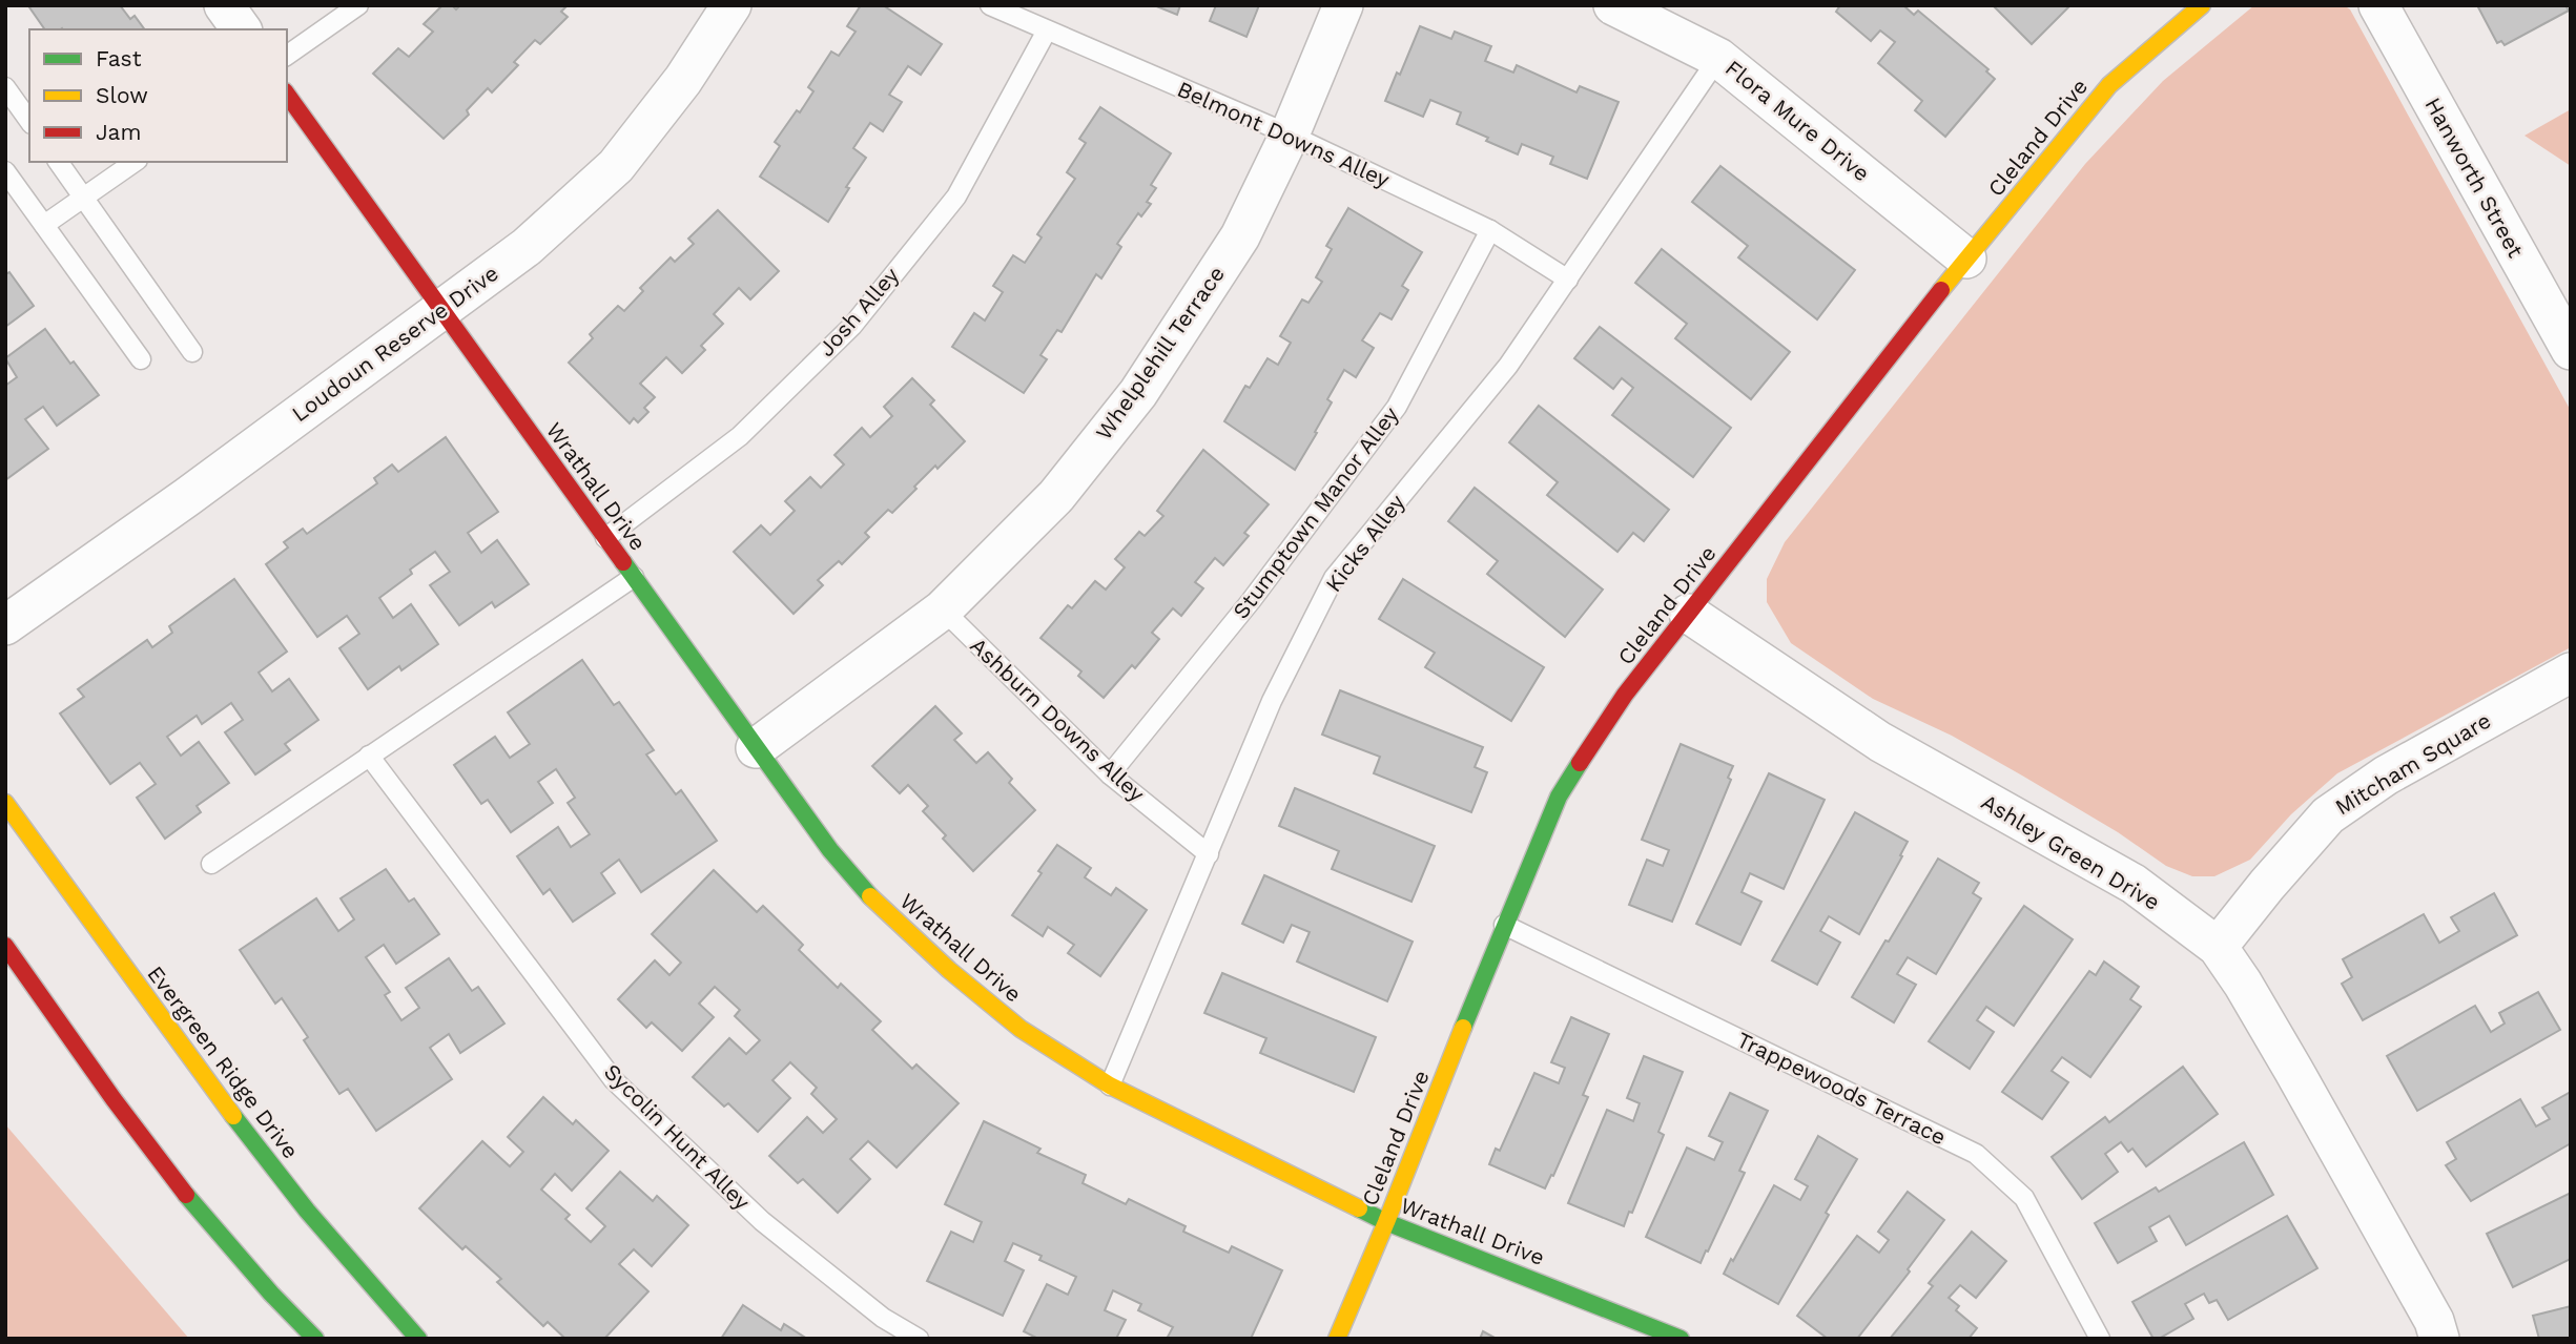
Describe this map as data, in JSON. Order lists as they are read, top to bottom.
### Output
{
  "streets": {
    "street": [
      "Flora Mure Drive",
      "Cleland Drive",
      "Hanworth Street",
      "Loudoun Reserve Drive",
      "Whelplehill Terrace",
      "Wrathall Drive",
      "Mitcham Square",
      "Ashley Green Drive",
      "Evergreen Ridge Drive"
    ],
    "lane": [
      "Belmont Downs Alley",
      "Josh Alley",
      "Stumptown Manor Alley",
      "Kicks Alley",
      "Ashburn Downs Alley",
      "Trappewoods Terrace",
      "Sycolin Hunt Alley"
    ]
  },
  "crossings": [
    ["Flora Mure Drive", "Cleland Drive"],
    ["Flora Mure Drive", "Kicks Alley"],
    ["Belmont Downs Alley", "Josh Alley"],
    ["Belmont Downs Alley", "Whelplehill Terrace"],
    ["Belmont Downs Alley", "Stumptown Manor Alley"],
    ["Belmont Downs Alley", "Kicks Alley"],
    ["Cleland Drive", "Wrathall Drive"],
    ["Cleland Drive", "Ashley Green Drive"],
    ["Cleland Drive", "Trappewoods Terrace"],
    ["Josh Alley", "Wrathall Drive"],
    ["Loudoun Reserve Drive", "Wrathall Drive"],
    ["Whelplehill Terrace", "Wrathall Drive"],
    ["Whelplehill Terrace", "Ashburn Downs Alley"],
    ["Wrathall Drive", "Kicks Alley"],
    ["Stumptown Manor Alley", "Ashburn Downs Alley"],
    ["Kicks Alley", "Ashburn Downs Alley"],
    ["Mitcham Square", "Ashley Green Drive"]
  ],
  "legend": ["Fast", "Slow", "Jam"]
}
